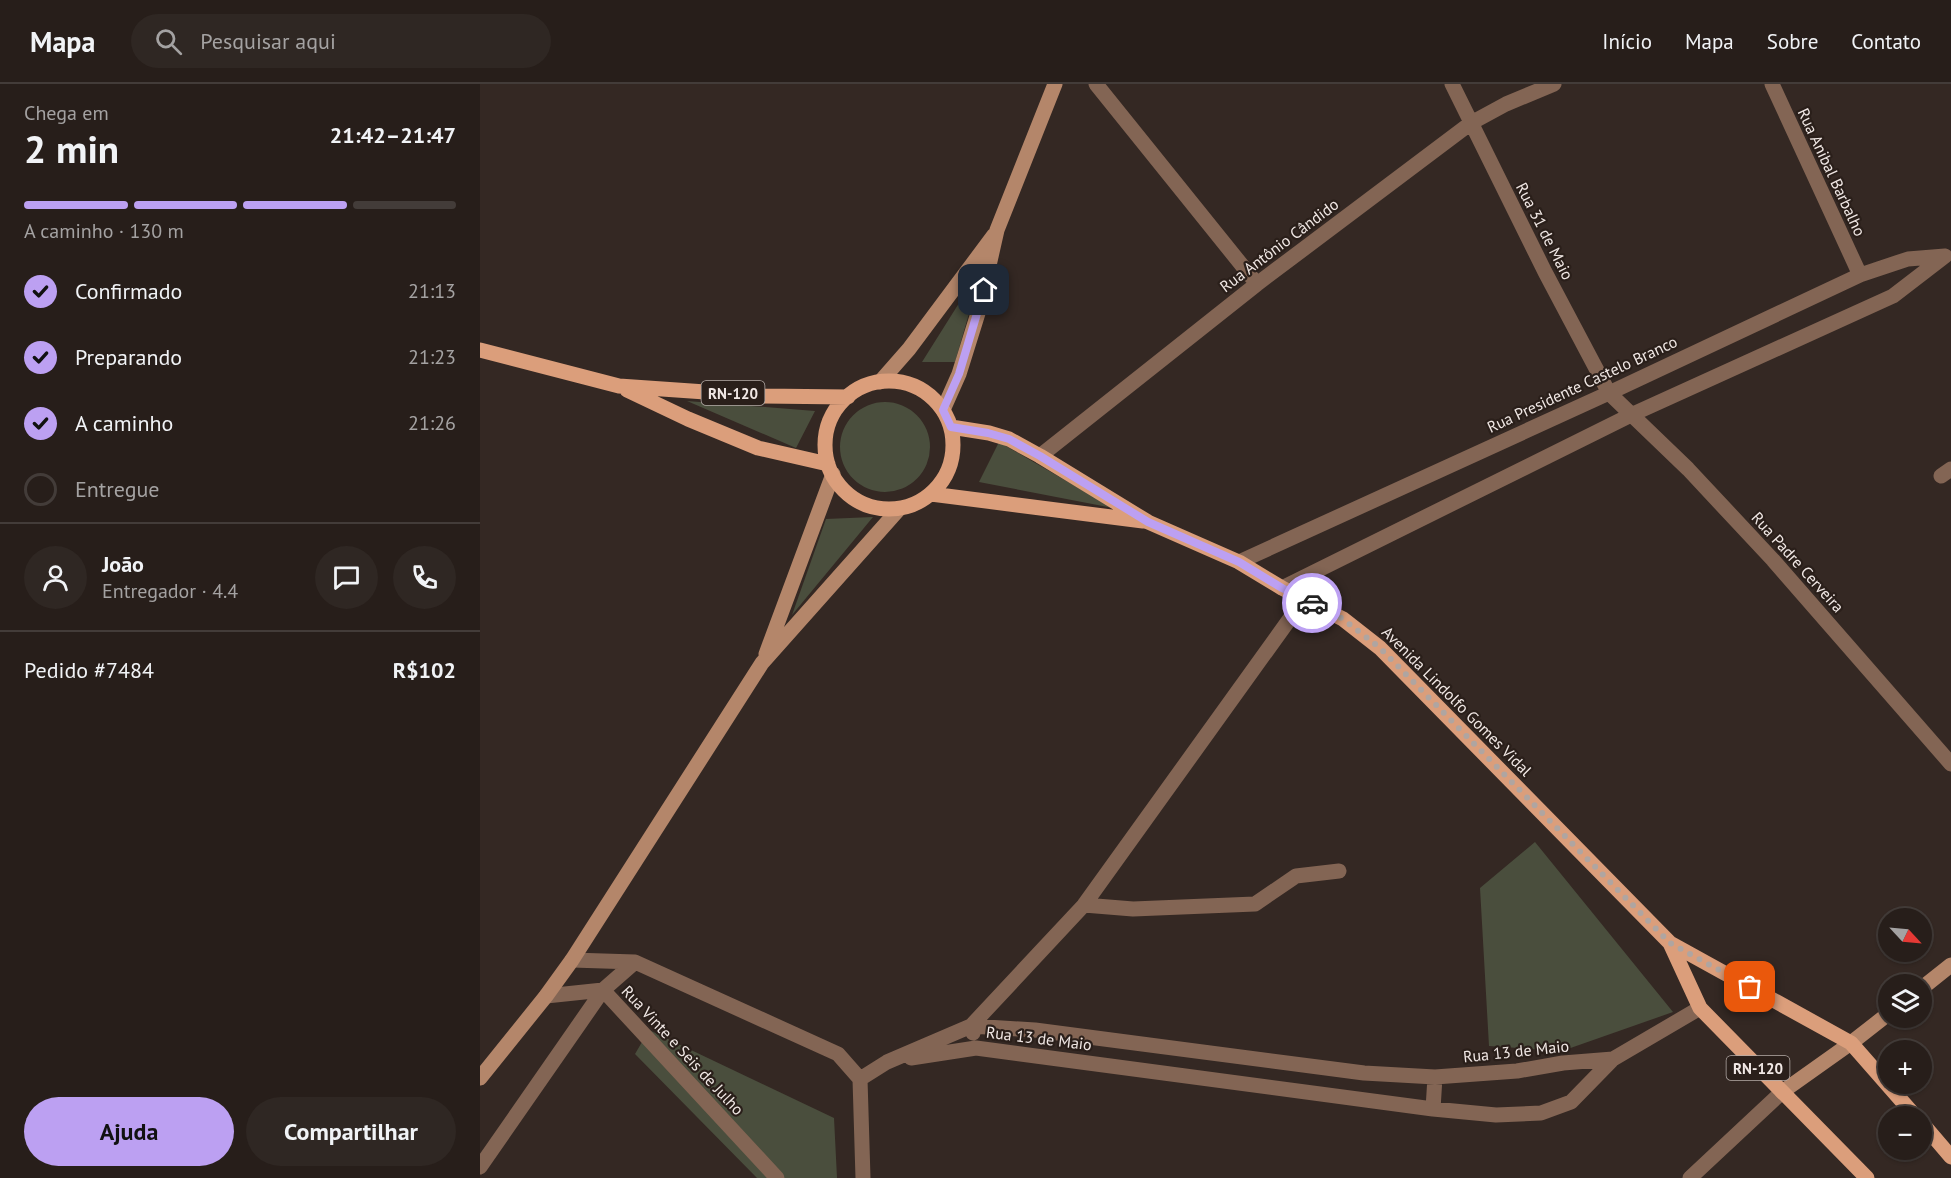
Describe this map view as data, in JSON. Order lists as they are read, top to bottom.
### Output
{
  "streets": {
    "main road": ["RN-120", "Avenida Lindolfo Gomes Vidal"],
    "street": [
      "Rua Anibal Barbalho",
      "Rua 31 de Maio",
      "Rua Antônio Cândido",
      "Rua Presidente Castelo Branco",
      "Rua Padre Cerveira",
      "Rua 13 de Maio",
      "Rua Vinte e Seis de Julho"
    ]
  },
  "crossings": [
    ["Rua Anibal Barbalho", "Rua Presidente Castelo Branco"],
    ["Rua 31 de Maio", "Rua Antônio Cândido"],
    ["Rua 31 de Maio", "Rua Presidente Castelo Branco"],
    ["Rua 31 de Maio", "Rua Padre Cerveira"],
    ["Rua Antônio Cândido", "Avenida Lindolfo Gomes Vidal"],
    ["Rua Presidente Castelo Branco", "Rua Padre Cerveira"],
    ["Rua Presidente Castelo Branco", "Avenida Lindolfo Gomes Vidal"],
    ["RN-120", "Avenida Lindolfo Gomes Vidal"],
    ["Avenida Lindolfo Gomes Vidal", "Rua 13 de Maio"]
  ],
  "north": "bottom right",
  "page": {
    "header": "Mapa",
    "search": "Pesquisar aqui",
    "nav": [
      "Início",
      "Mapa",
      "Sobre",
      "Contato"
    ],
    "heading": ["2 min", "Chega em", "21:42–21:47"],
    "panel": [
      "João",
      "Entregador · 4.4",
      "Pedido #7484",
      "R$102"
    ],
    "bar": "A caminho · 130 m",
    "list": [
      ["Confirmado", "21:13"],
      ["Preparando", "21:23"],
      ["A caminho", "21:26"],
      "Entregue"
    ],
    "map_buttons": ["+", "−"],
    "buttons": ["Ajuda", "Compartilhar"]
  }
}
